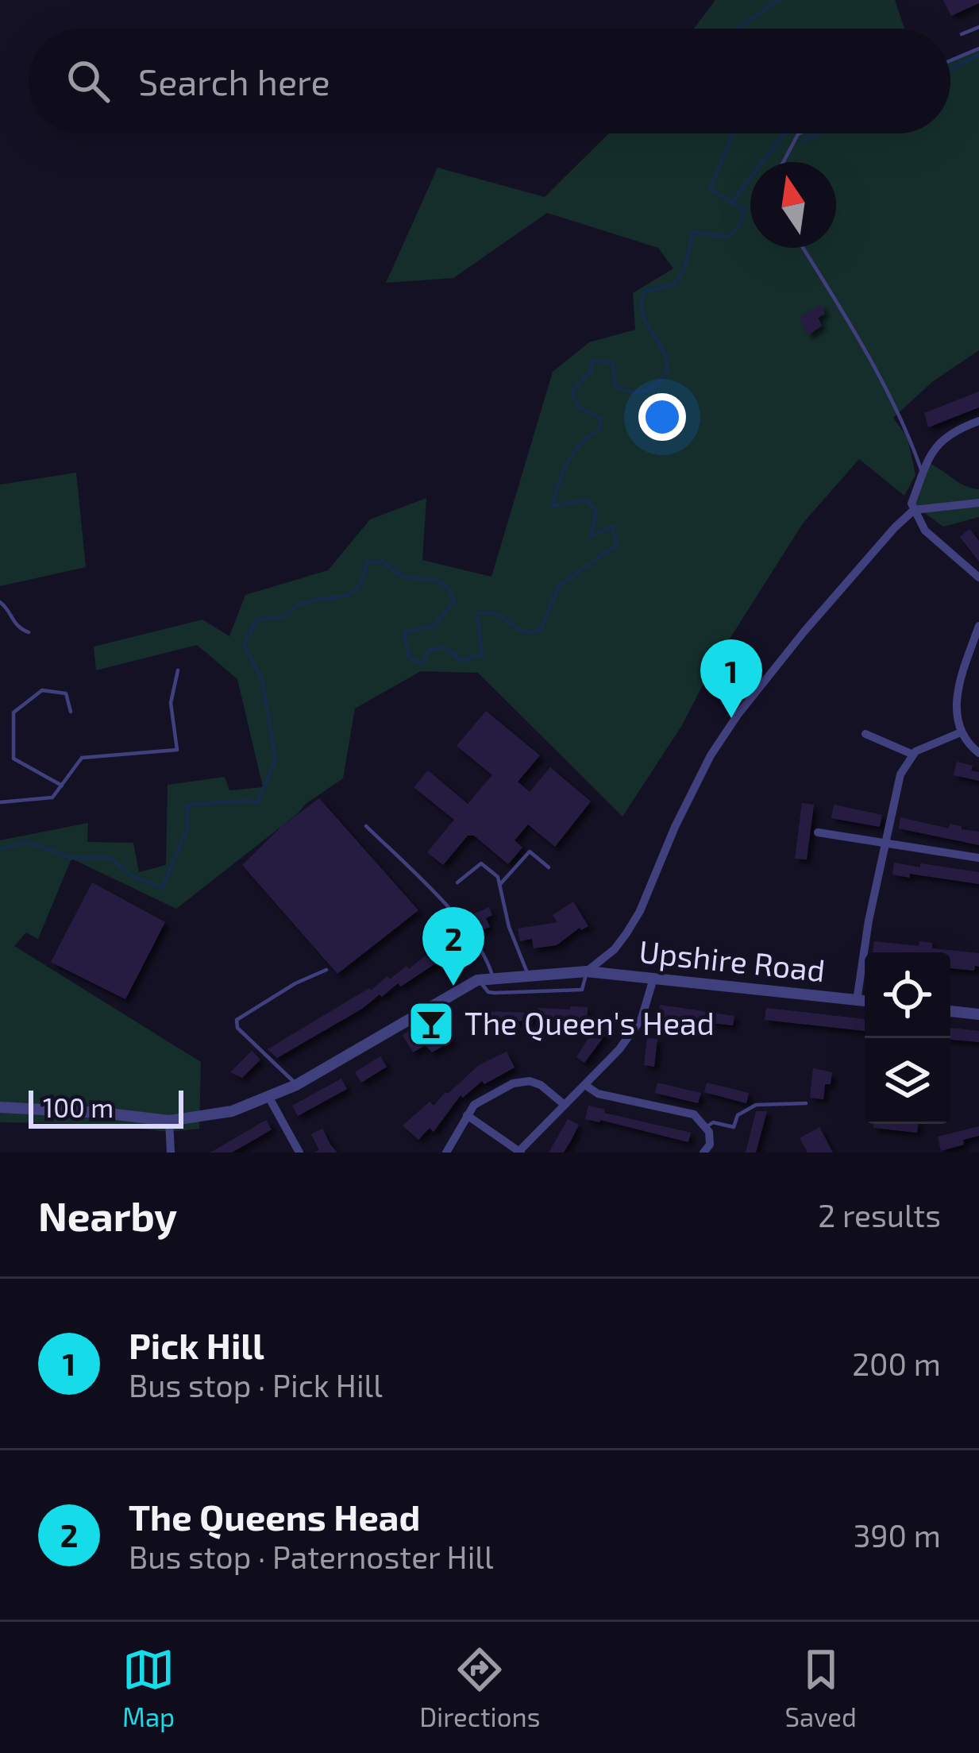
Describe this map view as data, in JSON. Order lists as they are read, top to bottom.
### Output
{
  "streets": {
    "street": ["Upshire Road"]
  },
  "places": {
    "bar": ["The Queen's Head"]
  },
  "scale_bar": "100 m",
  "north": "top",
  "page": {
    "search": "Search here",
    "pins": ["1", "2"],
    "scale": "100 m",
    "heading": ["Nearby", "2 results"],
    "list": [
      {
        "mark": "1",
        "name": "Pick Hill",
        "note": "Bus stop · Pick Hill",
        "value": "200 m"
      },
      {
        "mark": "2",
        "name": "The Queens Head",
        "note": "Bus stop · Paternoster Hill",
        "value": "390 m"
      }
    ],
    "nav": ["Map", "Directions", "Saved"]
  }
}
